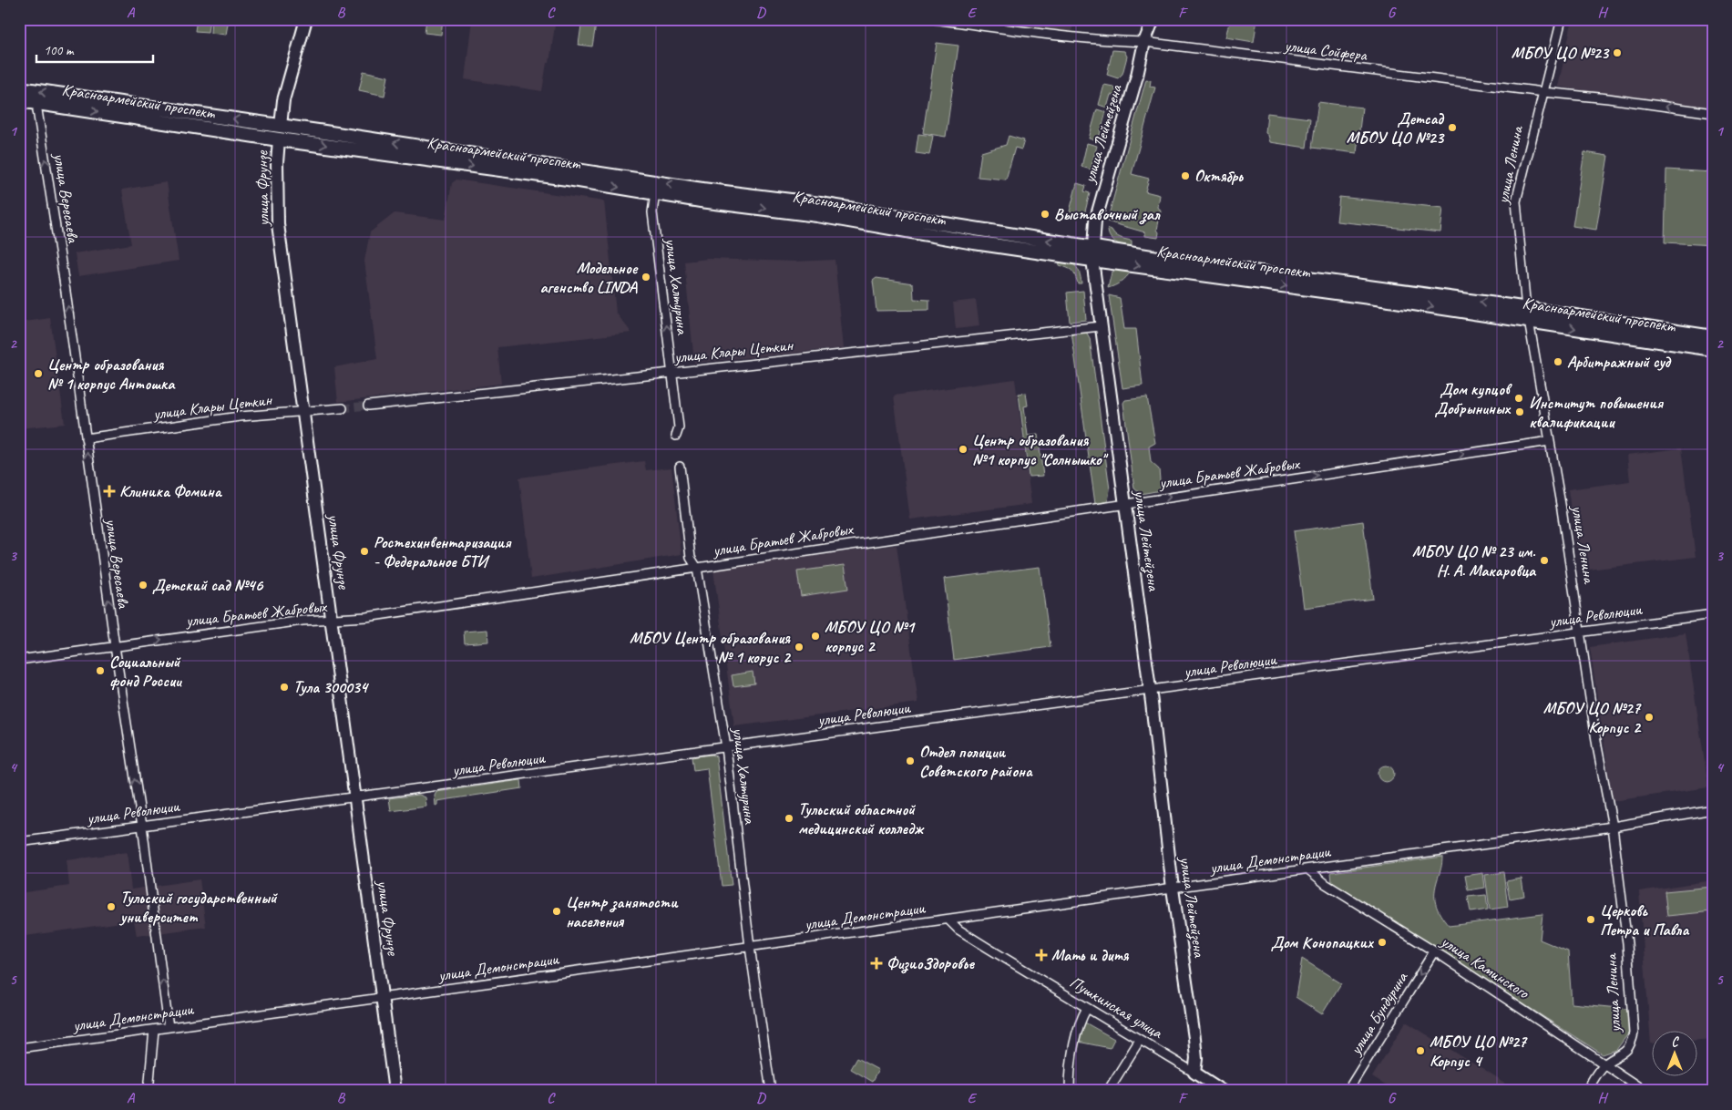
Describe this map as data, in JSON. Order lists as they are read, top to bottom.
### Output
{
  "streets": {
    "main road": ["Красноармейский проспект", "улица Лейтейзена", "улица Фрунзе"],
    "street": [
      "улица Сойфера",
      "улица Ленина",
      "улица Вересаева",
      "улица Халтурина",
      "улица Клары Цеткин",
      "улица Братьев Жабровых",
      "улица Революции",
      "улица Демонстрации",
      "улица Каминского",
      "Пушкинская улица",
      "улица Бундурина"
    ]
  },
  "crossings": [
    ["улица Сойфера", "улица Лейтейзена"],
    ["улица Сойфера", "улица Ленина"],
    ["Красноармейский проспект", "улица Лейтейзена"],
    ["Красноармейский проспект", "улица Ленина"],
    ["Красноармейский проспект", "улица Фрунзе"],
    ["Красноармейский проспект", "улица Вересаева"],
    ["Красноармейский проспект", "улица Халтурина"],
    ["улица Лейтейзена", "улица Клары Цеткин"],
    ["улица Лейтейзена", "улица Братьев Жабровых"],
    ["улица Лейтейзена", "улица Революции"],
    ["улица Лейтейзена", "улица Демонстрации"],
    ["улица Лейтейзена", "Пушкинская улица"],
    ["улица Ленина", "улица Братьев Жабровых"],
    ["улица Ленина", "улица Революции"],
    ["улица Ленина", "улица Демонстрации"],
    ["улица Ленина", "улица Каминского"],
    ["улица Фрунзе", "улица Клары Цеткин"],
    ["улица Фрунзе", "улица Братьев Жабровых"],
    ["улица Фрунзе", "улица Революции"],
    ["улица Фрунзе", "улица Демонстрации"],
    ["улица Вересаева", "улица Клары Цеткин"],
    ["улица Вересаева", "улица Братьев Жабровых"],
    ["улица Вересаева", "улица Революции"],
    ["улица Вересаева", "улица Демонстрации"],
    ["улица Халтурина", "улица Клары Цеткин"],
    ["улица Халтурина", "улица Братьев Жабровых"],
    ["улица Халтурина", "улица Революции"],
    ["улица Халтурина", "улица Демонстрации"],
    ["улица Демонстрации", "улица Каминского"],
    ["улица Демонстрации", "Пушкинская улица"],
    ["улица Каминского", "улица Бундурина"]
  ],
  "one_way": ["улица Вересаева", "улица Братьев Жабровых", "улица Бундурина"],
  "places": {
    "other": [
      "МБОУ ЦО №23",
      "Детсад МБОУ ЦО №23",
      "Октябрь",
      "Выставочный зал",
      "Модельное агенство LINDA",
      "Арбитражный суд",
      "Центр образования № 1 корпус Антошка",
      "Дом купцов Добрыниных",
      "Институт повышения квалификации",
      "Центр образования №1 корпус \"Солнышко\"",
      "Ростехинвентаризация - Федеральное БТИ",
      "МБОУ ЦО № 23 им. Н. А. Макаровца",
      "Детский сад №46",
      "МБОУ ЦО №1 корпус 2",
      "МБОУ Центр образования № 1 корус 2",
      "Социальный фонд России",
      "Тула 300034",
      "МБОУ ЦО №27 Корпус 2",
      "Отдел полиции Советского района",
      "Тульский областной медицинский колледж",
      "Тульский государственный университет",
      "Центр занятости населения",
      "Церковь Петра и Павла",
      "Дом Конопацких",
      "МБОУ ЦО №27 Корпус 4"
    ],
    "health": ["Клиника Фомина", "Мать и дитя", "ФизиоЗдоровье"]
  },
  "scale_bar": "100 m",
  "north": "top",
  "grid": {
    "columns": [
      "A",
      "B",
      "C",
      "D",
      "E",
      "F",
      "G",
      "H"
    ],
    "rows": [
      "1",
      "2",
      "3",
      "4",
      "5"
    ]
  }
}
